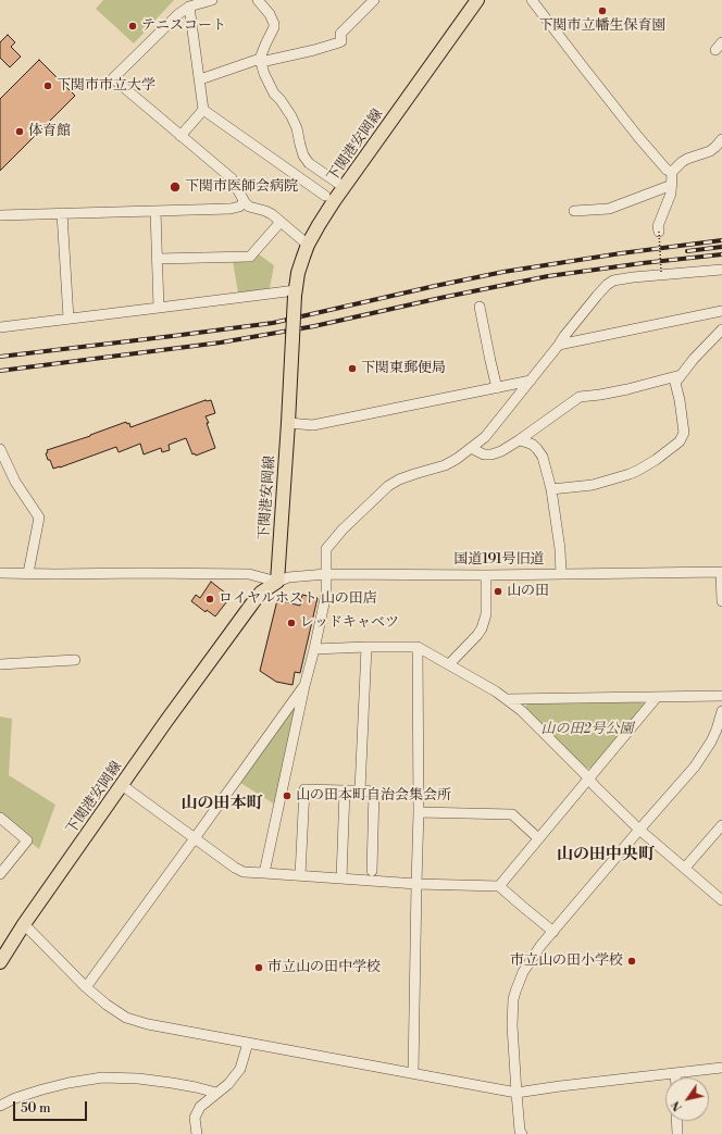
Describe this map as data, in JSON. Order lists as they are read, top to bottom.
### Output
{
  "streets": {
    "main road": ["下関港安岡線"],
    "street": ["国道191号旧道"]
  },
  "crossings": [
    ["下関港安岡線", "国道191号旧道"]
  ],
  "districts": ["山の田本町", "山の田中央町"],
  "parks": ["山の田2号公園"],
  "places": [
    "下関市立幡生保育園",
    "テニスコート",
    "下関市市立大学",
    "体育館",
    "下関市医師会病院",
    "下関東郵便局",
    "山の田",
    "ロイヤルホスト 山の田店",
    "レッドキャベツ",
    "山の田本町自治会集会所",
    "市立山の田小学校",
    "市立山の田中学校"
  ],
  "scale_bar": "50 m",
  "north": "bottom left"
}
